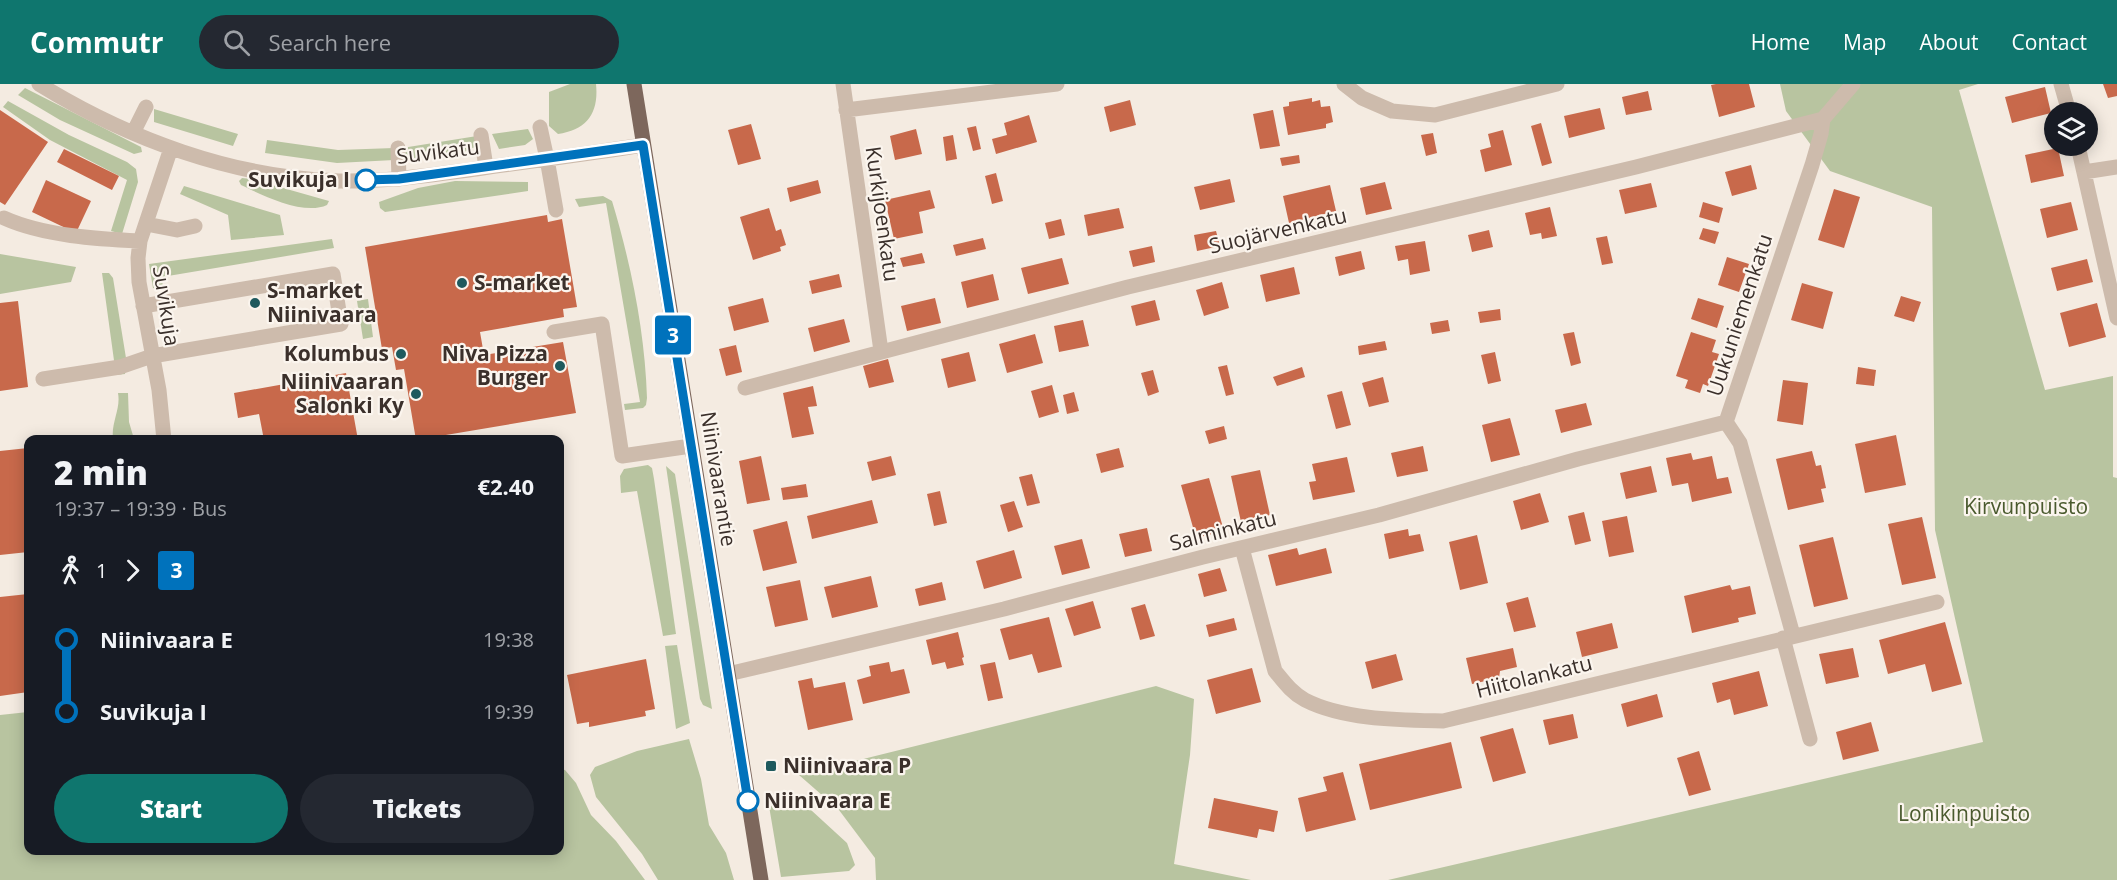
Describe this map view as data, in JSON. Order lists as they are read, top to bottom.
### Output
{
  "streets": {
    "main road": ["Niinivaarantie"],
    "street": [
      "Suvikatu",
      "Kurkijoenkatu",
      "Suojärvenkatu",
      "Suvikuja",
      "Uukuniemenkatu",
      "Salminkatu",
      "Hiitolankatu"
    ]
  },
  "crossings": [
    ["Suvikatu", "Suvikuja"],
    ["Suvikatu", "Niinivaarantie"],
    ["Kurkijoenkatu", "Suojärvenkatu"],
    ["Suojärvenkatu", "Uukuniemenkatu"],
    ["Uukuniemenkatu", "Salminkatu"],
    ["Uukuniemenkatu", "Hiitolankatu"],
    ["Niinivaarantie", "Salminkatu"],
    ["Salminkatu", "Hiitolankatu"]
  ],
  "parks": ["Kirvunpuisto", "Lonikinpuisto"],
  "places": {
    "other": [
      "Suvikuja I",
      "S-market",
      "S-market Niinivaara",
      "Kolumbus",
      "Niva Pizza Burger",
      "Niinivaaran Salonki Ky",
      "Niinivaara E"
    ],
    "transit": ["Niinivaara P"]
  },
  "lines": ["bus line 3"],
  "page": {
    "header": "Commutr",
    "search": "Search here",
    "nav": [
      "Home",
      "Map",
      "About",
      "Contact"
    ],
    "on_map": "3",
    "heading": ["2 min", "19:37 – 19:39 · Bus", "€2.40"],
    "legs": ["1", "3"],
    "list": [
      {
        "name": "Niinivaara E",
        "value": "19:38"
      },
      {
        "name": "Suvikuja I",
        "value": "19:39"
      }
    ],
    "buttons": ["Start", "Tickets"]
  }
}
